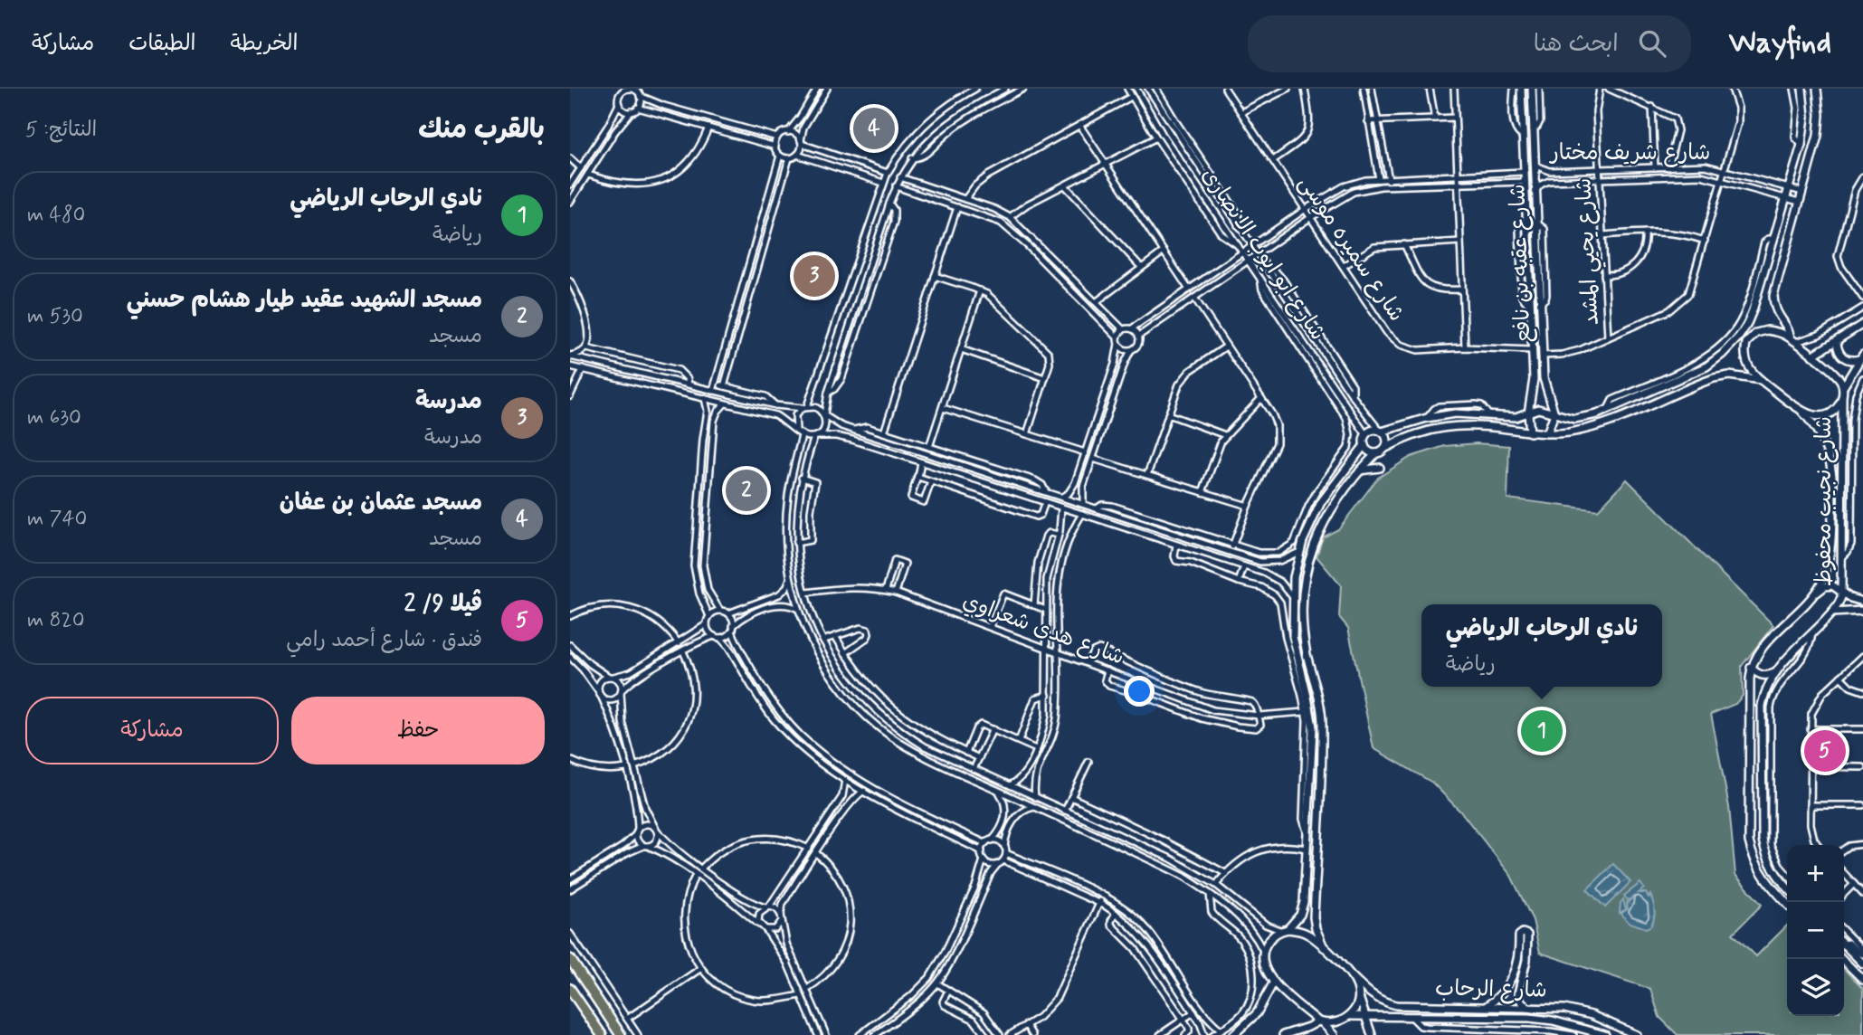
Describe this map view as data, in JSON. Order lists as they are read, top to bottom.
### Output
{
  "streets": {
    "street": [
      "شارع شريف مختار",
      "شارع سميره موسى",
      "شارع يحيي المشد",
      "شارع ابو ايوب الانصارى",
      "شارع عقبه بن نافع",
      "شارع نجيب محفوظ",
      "شارع هدى شعراوي",
      "شارع الرحاب"
    ]
  },
  "crossings": [
    ["شارع شريف مختار", "شارع يحيي المشد"],
    ["شارع شريف مختار", "شارع عقبه بن نافع"],
    ["شارع سميره موسى", "شارع عقبه بن نافع"]
  ],
  "page": {
    "header": "Wayfind",
    "search": "ابحث هنا",
    "nav": ["الخريطة", "الطبقات", "مشاركة"],
    "heading": ["بالقرب منك", "النتائج: 5"],
    "pins": [
      "4",
      "3",
      "2",
      "1",
      "5"
    ],
    "list": [
      {
        "mark": "1",
        "name": "نادي الرحاب الرياضي",
        "note": "رياضة",
        "value": "480 m"
      },
      {
        "mark": "2",
        "name": "مسجد الشهيد عقيد طيار هشام حسني",
        "note": "مسجد",
        "value": "530 m"
      },
      {
        "mark": "3",
        "name": "مدرسة",
        "note": "مدرسة",
        "value": "630 m"
      },
      {
        "mark": "4",
        "name": "مسجد عثمان بن عفان",
        "note": "مسجد",
        "value": "740 m"
      },
      {
        "mark": "5",
        "name": "ڤيلا 9/ 2",
        "note": "فندق · شارع أحمد رامي",
        "value": "820 m"
      }
    ],
    "popup": ["نادي الرحاب الرياضي", "رياضة"],
    "buttons": ["حفظ", "مشاركة"],
    "map_buttons": ["+", "−"]
  }
}
